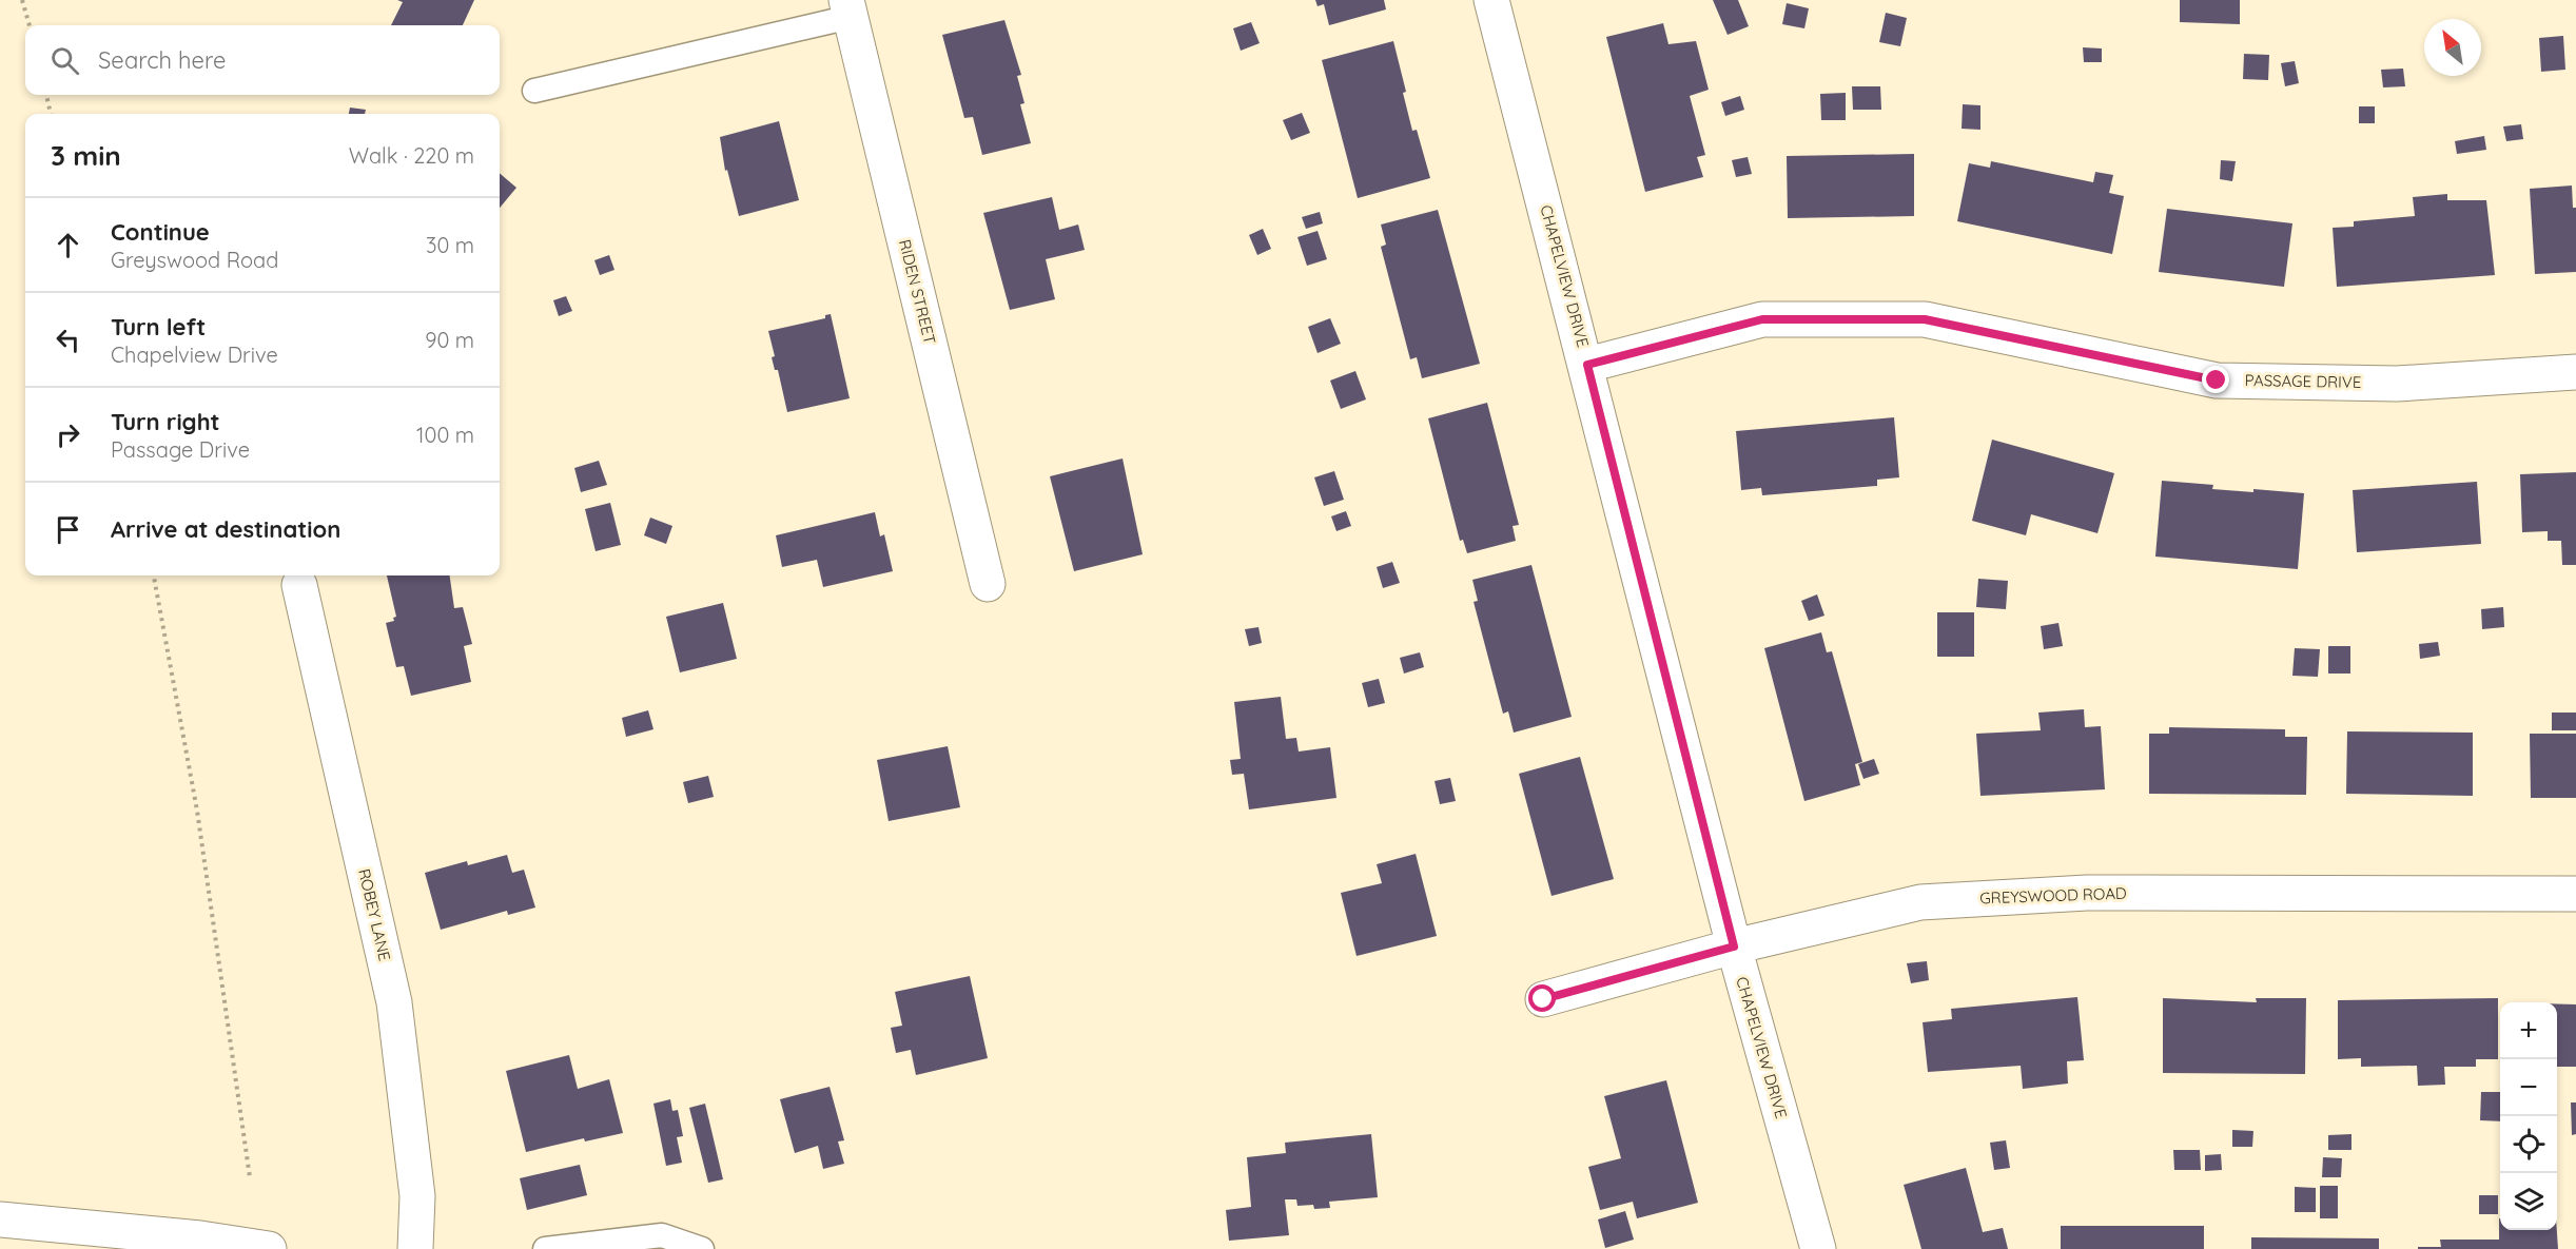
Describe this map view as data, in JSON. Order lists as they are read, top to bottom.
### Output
{
  "streets": {
    "street": [
      "CHAPELVIEW DRIVE",
      "RIDEN STREET",
      "PASSAGE DRIVE",
      "GREYSWOOD ROAD",
      "ROBEY LANE"
    ]
  },
  "crossings": [
    ["CHAPELVIEW DRIVE", "PASSAGE DRIVE"],
    ["CHAPELVIEW DRIVE", "GREYSWOOD ROAD"]
  ],
  "north": "top left",
  "page": {
    "search": "Search here",
    "heading": ["3 min", "Walk · 220 m"],
    "list": [
      ["Continue", "Greyswood Road", "30 m"],
      ["Turn left", "Chapelview Drive", "90 m"],
      ["Turn right", "Passage Drive", "100 m"],
      "Arrive at destination"
    ],
    "map_buttons": ["+", "−"]
  }
}
